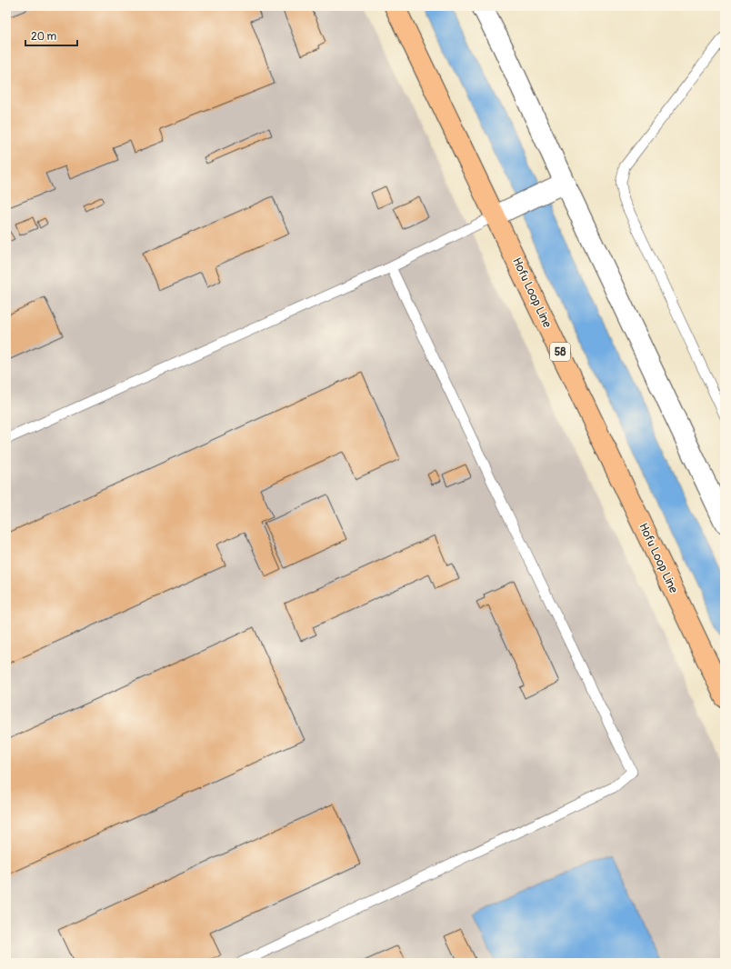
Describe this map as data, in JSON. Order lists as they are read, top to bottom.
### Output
{
  "streets": {
    "main road": ["Hofu Loop Line", "58"]
  },
  "scale_bar": "20 m"
}
